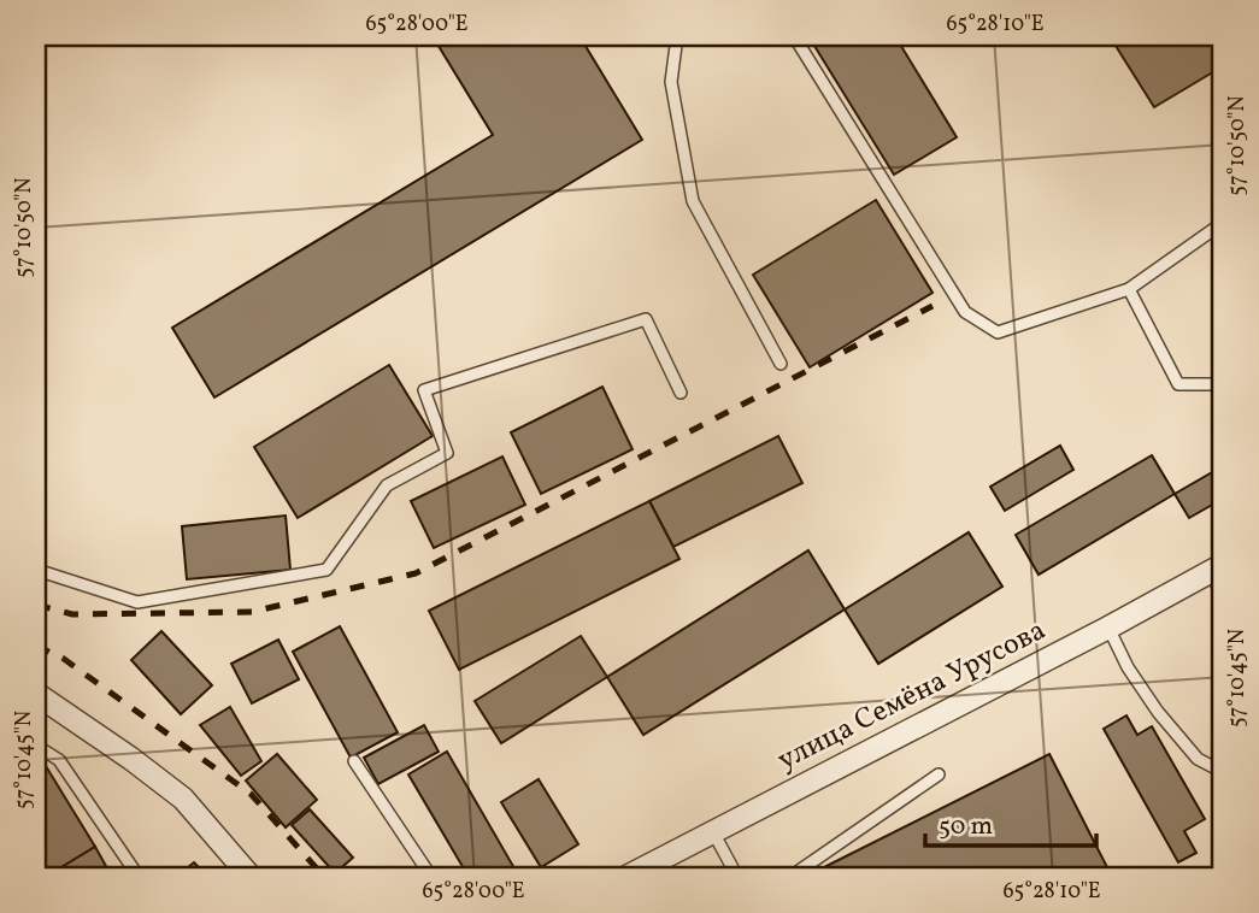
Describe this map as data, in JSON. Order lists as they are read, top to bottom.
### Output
{
  "streets": {
    "street": ["улица Семёна Урусова"]
  },
  "scale_bar": "50 m",
  "coordinates": [
    "65°28'00\"E",
    "65°28'10\"E",
    "57°10'50\"N",
    "57°10'45\"N"
  ]
}
